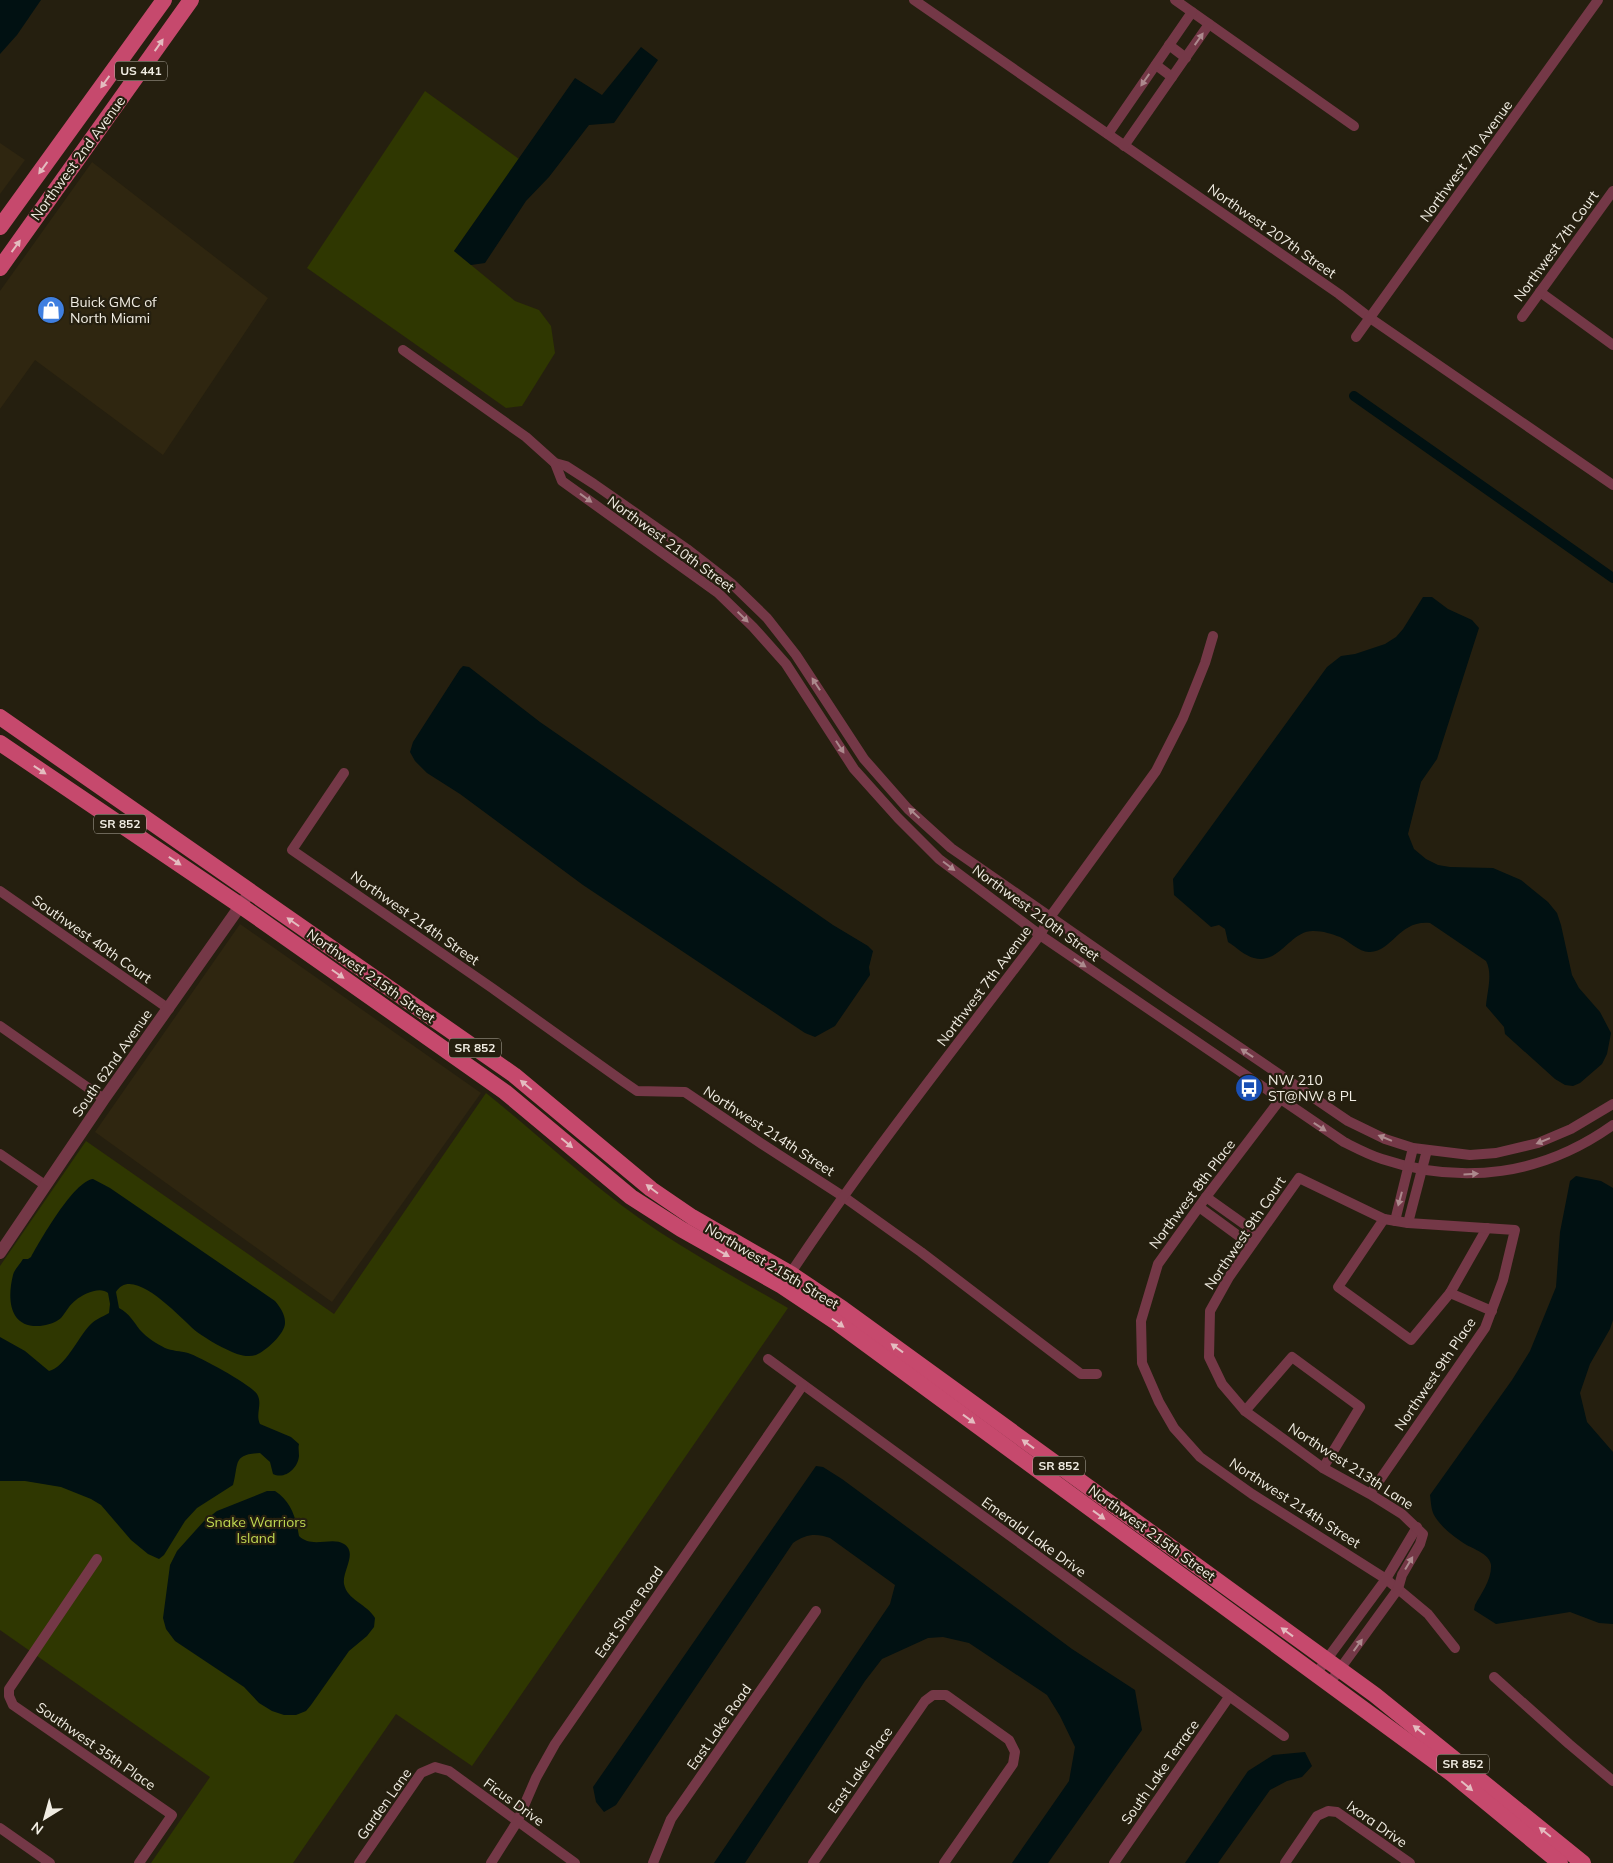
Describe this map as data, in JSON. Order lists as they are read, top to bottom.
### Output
{
  "streets": {
    "main road": [
      "US 441",
      "Northwest 2nd Avenue",
      "SR 852",
      "Northwest 215th Street"
    ],
    "street": [
      "Northwest 7th Avenue",
      "Northwest 207th Street",
      "Northwest 7th Court",
      "Northwest 210th Street",
      "Northwest 214th Street",
      "Southwest 40th Court",
      "South 62nd Avenue",
      "Northwest 8th Place",
      "Northwest 9th Court",
      "Northwest 9th Place",
      "Northwest 213th Lane",
      "Emerald Lake Drive",
      "East Shore Road",
      "East Lake Road",
      "Southwest 35th Place",
      "East Lake Place",
      "South Lake Terrace",
      "Ficus Drive",
      "Garden Lane",
      "Ixora Drive"
    ]
  },
  "crossings": [
    ["Northwest 7th Avenue", "Northwest 207th Street"],
    ["Northwest 7th Avenue", "Northwest 210th Street"],
    ["Northwest 7th Avenue", "Northwest 214th Street"],
    ["Northwest 7th Avenue", "Northwest 215th Street"],
    ["Northwest 210th Street", "Northwest 8th Place"],
    ["Northwest 214th Street", "Northwest 8th Place"],
    ["Northwest 214th Street", "Northwest 213th Lane"],
    ["Southwest 40th Court", "South 62nd Avenue"],
    ["Northwest 215th Street", "South 62nd Avenue"],
    ["Northwest 215th Street", "Northwest 213th Lane"],
    ["Northwest 9th Court", "Northwest 213th Lane"],
    ["Northwest 9th Place", "Northwest 213th Lane"],
    ["Emerald Lake Drive", "East Shore Road"],
    ["Emerald Lake Drive", "South Lake Terrace"],
    ["East Shore Road", "Ficus Drive"],
    ["Ficus Drive", "Garden Lane"]
  ],
  "parks": ["Snake Warriors Island"],
  "places": {
    "shop": ["Buick GMC of North Miami"],
    "bus stop": ["NW 210 ST@NW 8 PL"]
  },
  "north": "bottom left"
}
